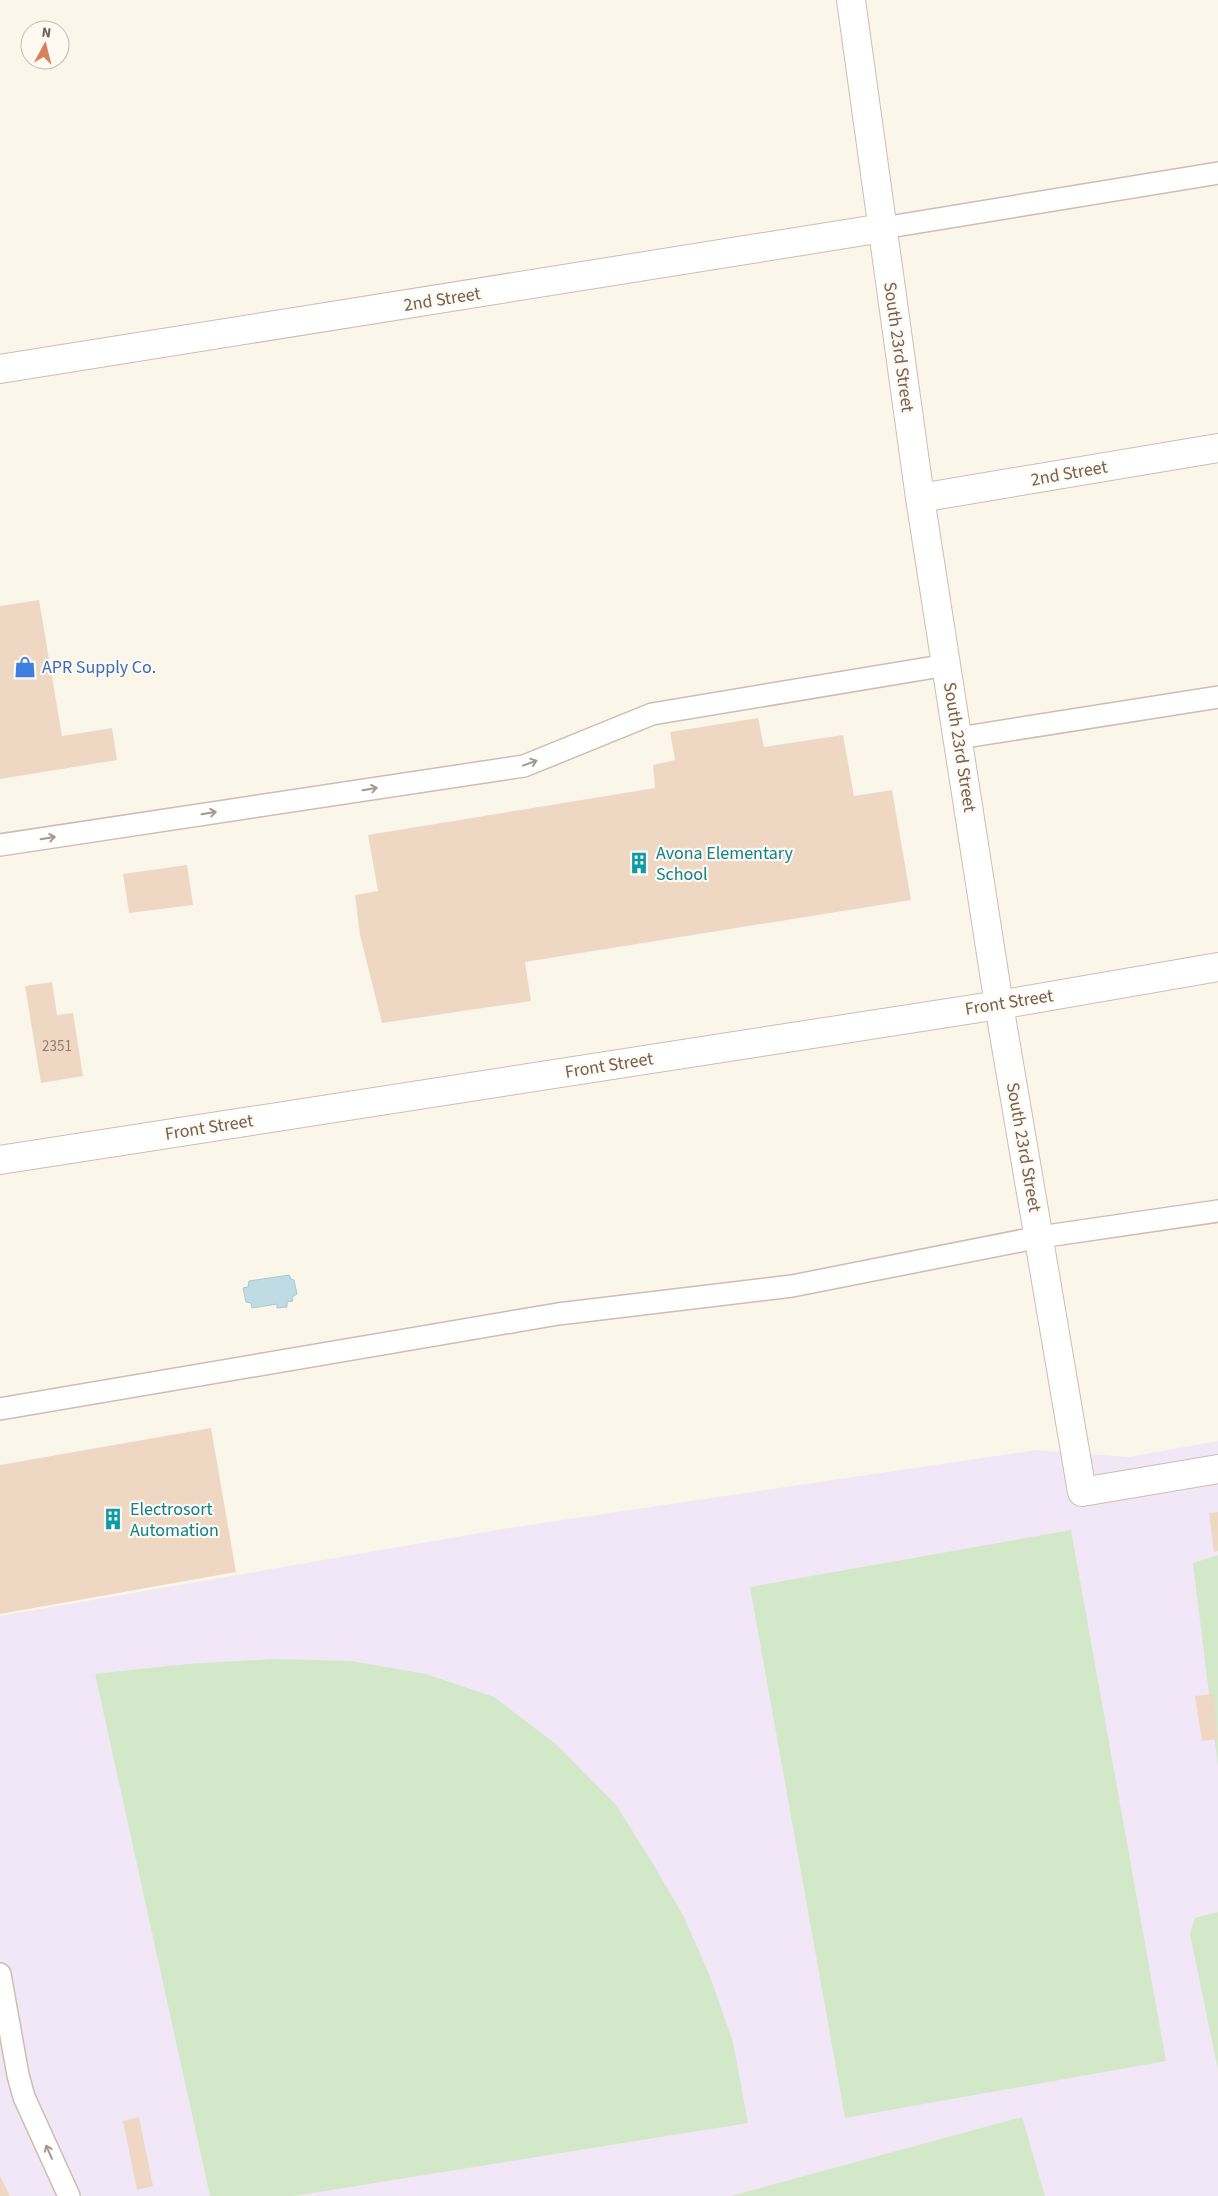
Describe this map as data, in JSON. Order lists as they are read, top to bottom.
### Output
{
  "streets": {
    "street": ["2nd Street", "South 23rd Street", "Front Street"]
  },
  "crossings": [
    ["2nd Street", "South 23rd Street"],
    ["South 23rd Street", "Front Street"]
  ],
  "places": {
    "shop": ["APR Supply Co."],
    "building": ["Avona Elementary School", "Electrosort Automation"]
  },
  "house_numbers": ["2351"],
  "north": "top"
}
